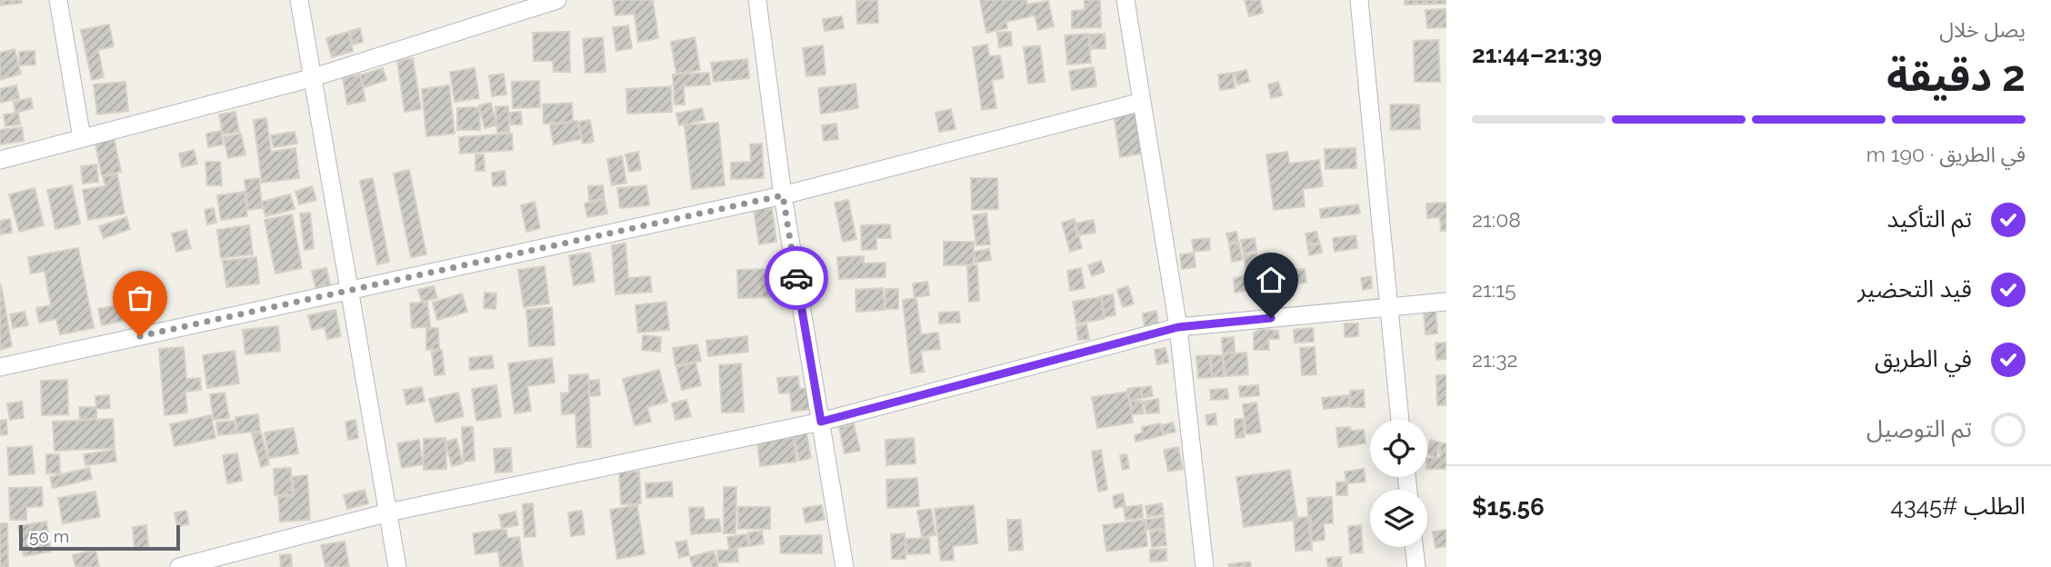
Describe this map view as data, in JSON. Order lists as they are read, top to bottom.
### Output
{
  "scale_bar": "50 m",
  "page": {
    "heading": ["2 دقيقة", "يصل خلال", "21:39–21:44"],
    "panel": ["الطلب #4345", "$15.56"],
    "bar": "في الطريق · 190 m",
    "list": [
      ["تم التأكيد", "21:08"],
      ["قيد التحضير", "21:15"],
      ["في الطريق", "21:32"],
      "تم التوصيل"
    ],
    "scale": "50 m"
  }
}
